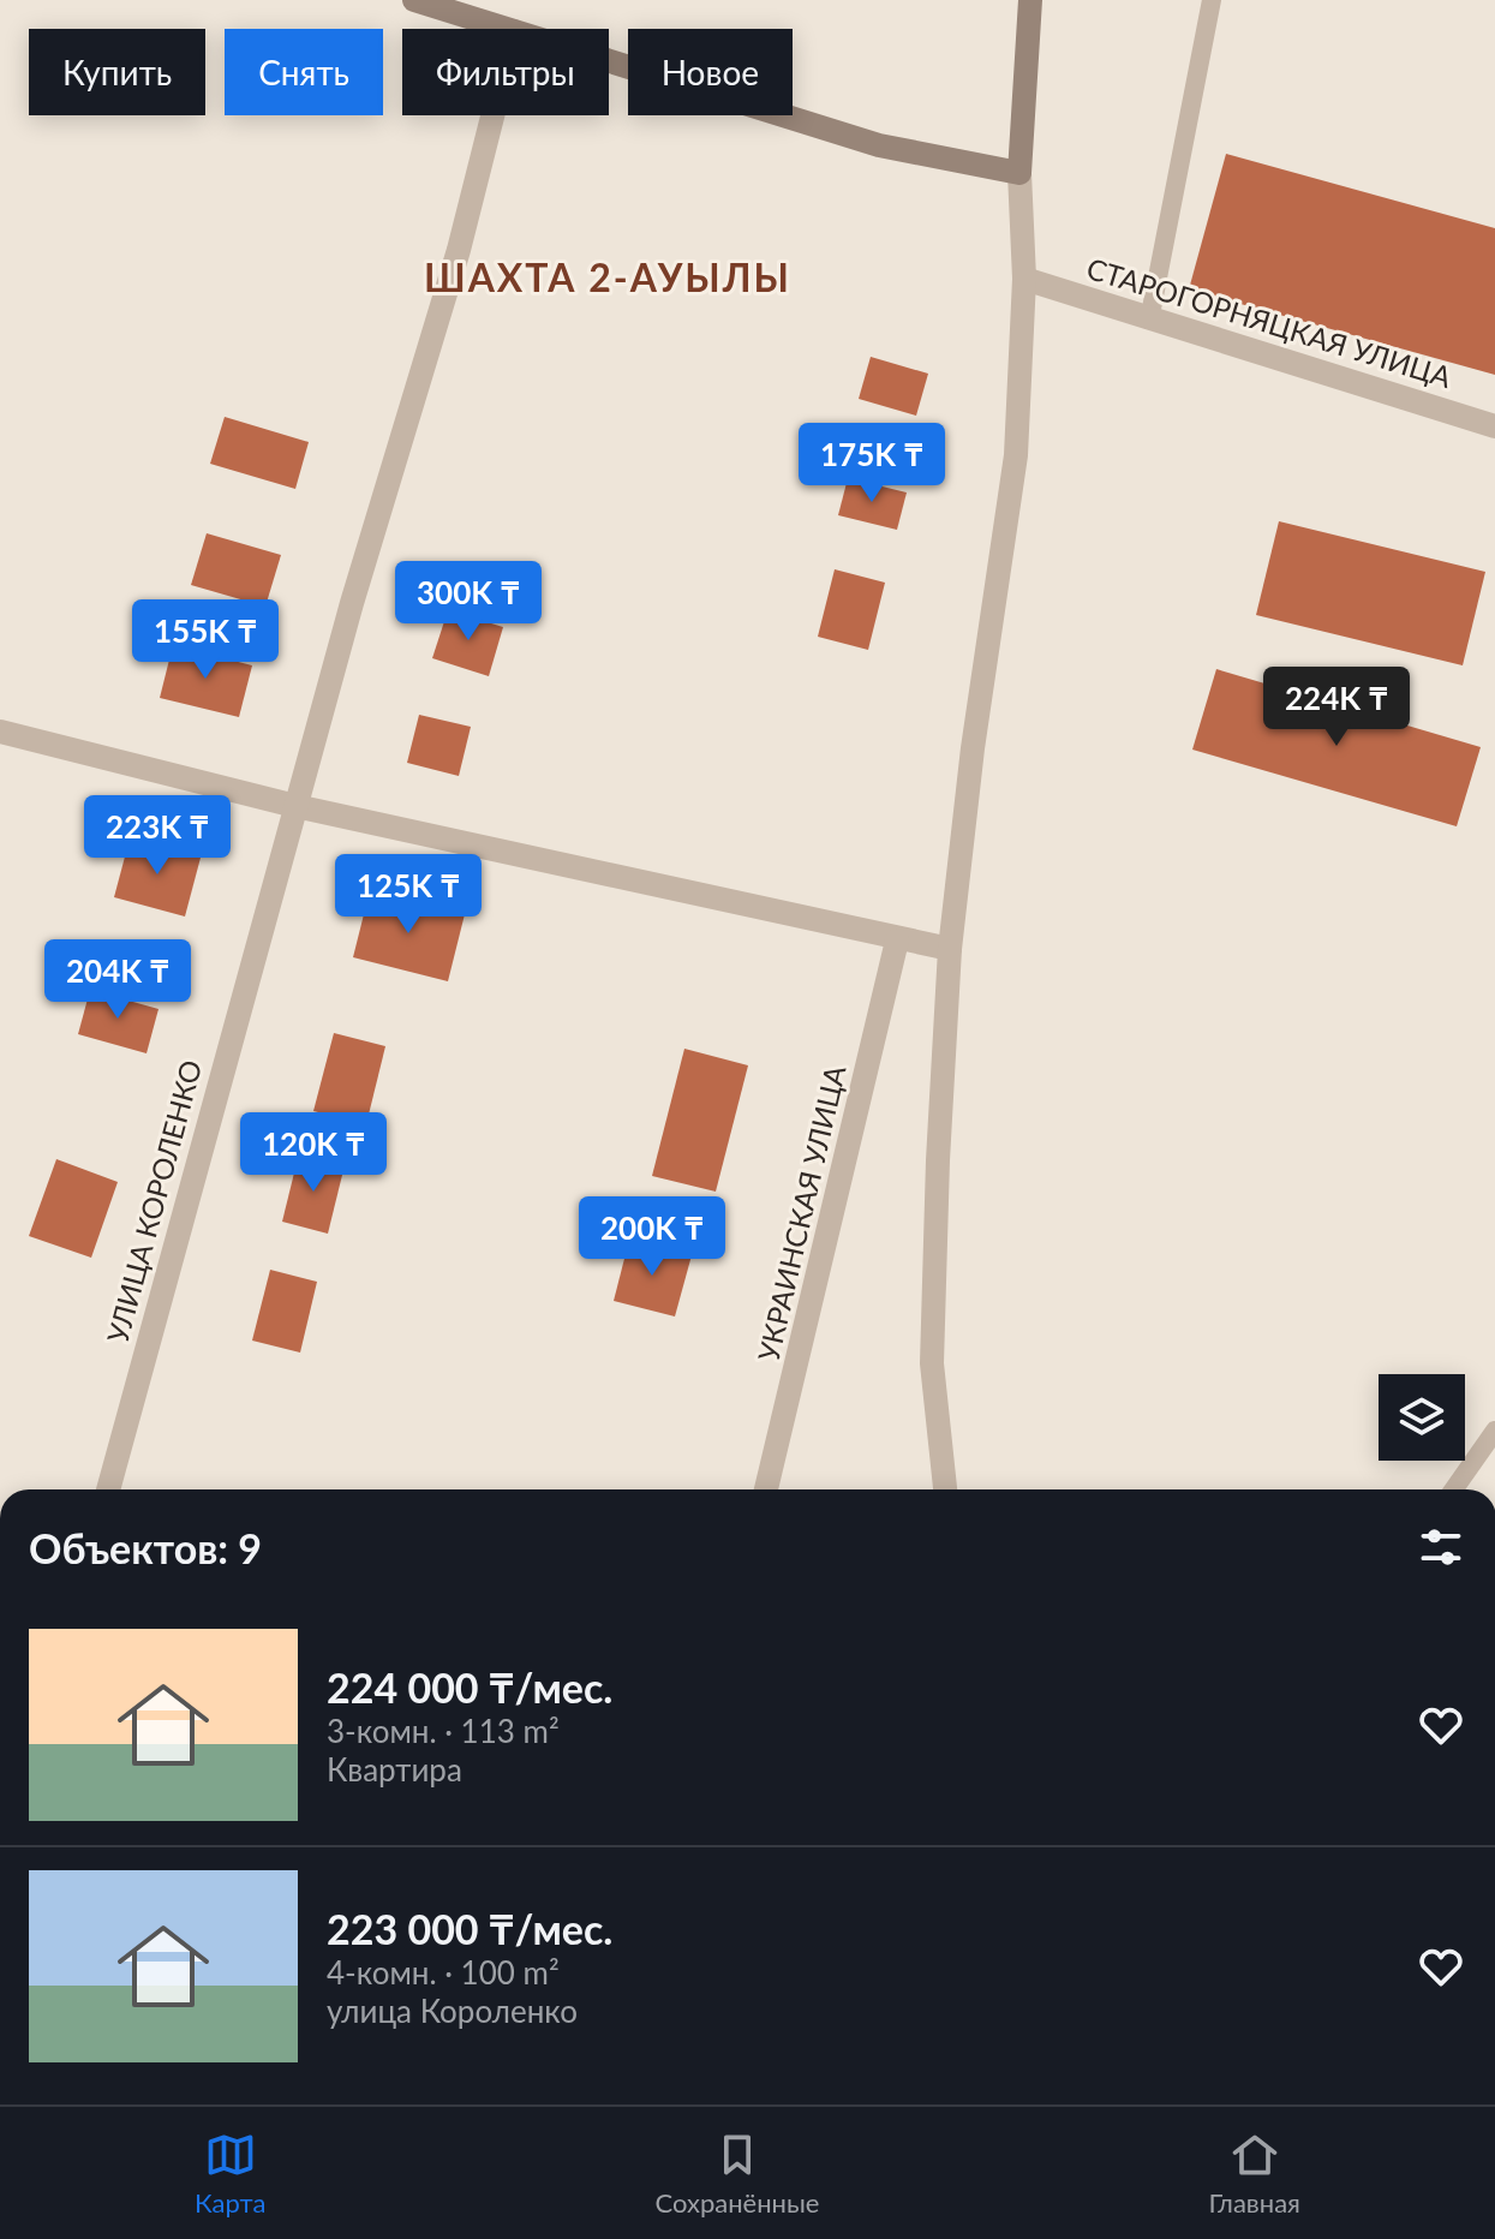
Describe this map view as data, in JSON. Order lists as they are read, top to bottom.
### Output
{
  "streets": {
    "street": ["СТАРОГОРНЯЦКАЯ УЛИЦА", "УЛИЦА КОРОЛЕНКО", "УКРАИНСКАЯ УЛИЦА"]
  },
  "districts": ["ШАХТА 2-АУЫЛЫ"],
  "page": {
    "chip": [
      "Купить",
      "Снять",
      "Фильтры",
      "Новое"
    ],
    "price": [
      "175K ₸",
      "300K ₸",
      "155K ₸",
      "224K ₸",
      "223K ₸",
      "125K ₸",
      "204K ₸",
      "120K ₸",
      "200K ₸"
    ],
    "heading": "Объектов: 9",
    "list": [
      {
        "name": "224 000 ₸/мес.",
        "note": "3-комн. · 113 m² · Квартира"
      },
      {
        "name": "223 000 ₸/мес.",
        "note": "4-комн. · 100 m² · улица Короленко"
      }
    ],
    "tabs": ["Карта", "Сохранённые", "Главная"]
  }
}
